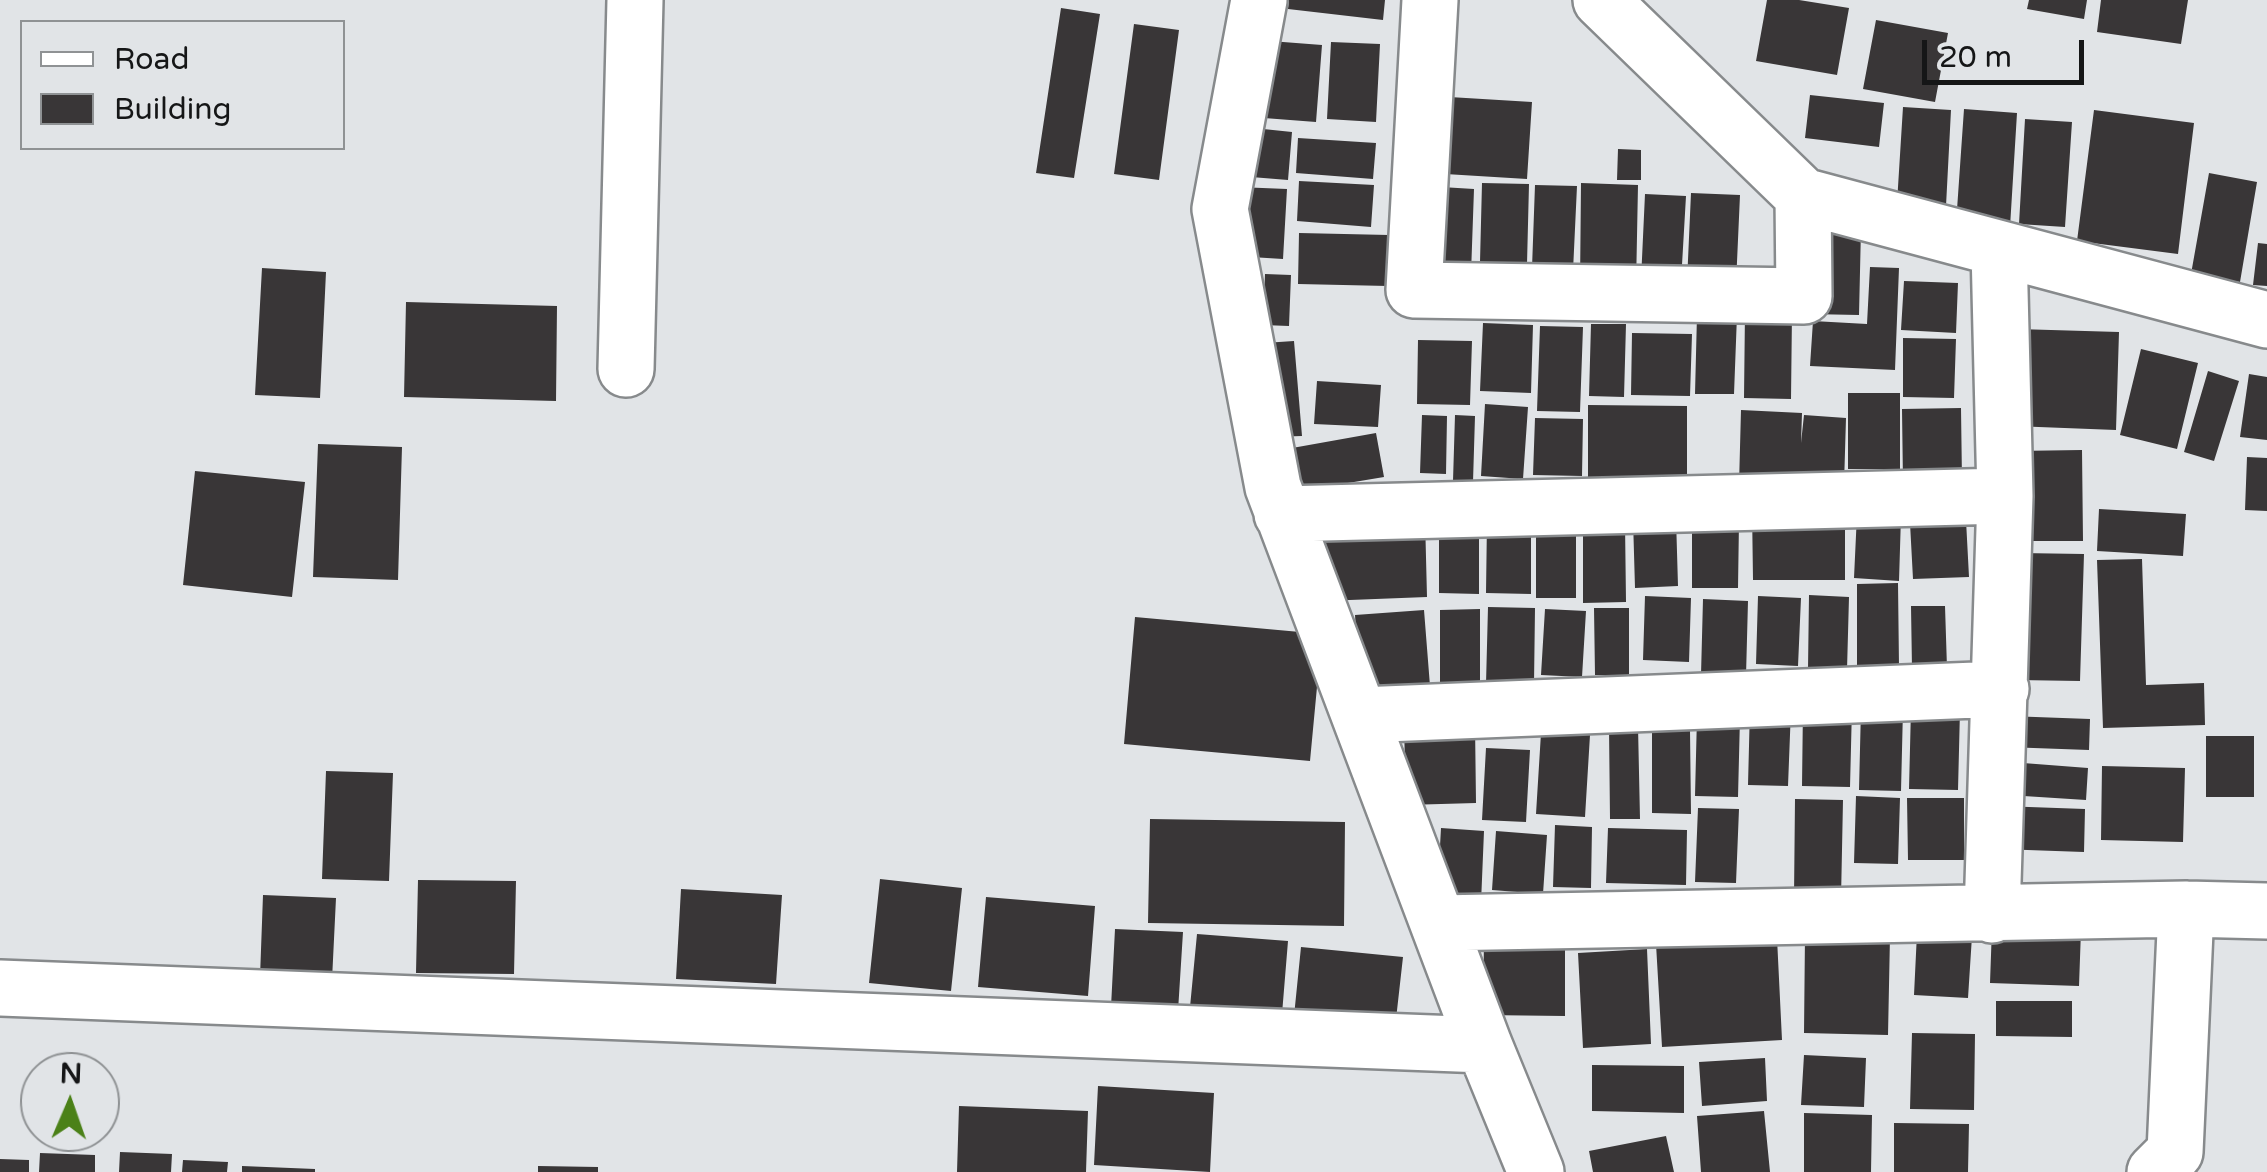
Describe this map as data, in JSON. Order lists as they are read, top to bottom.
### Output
{
  "legend": ["Road", "Building"],
  "scale_bar": "20 m",
  "north": "top"
}
